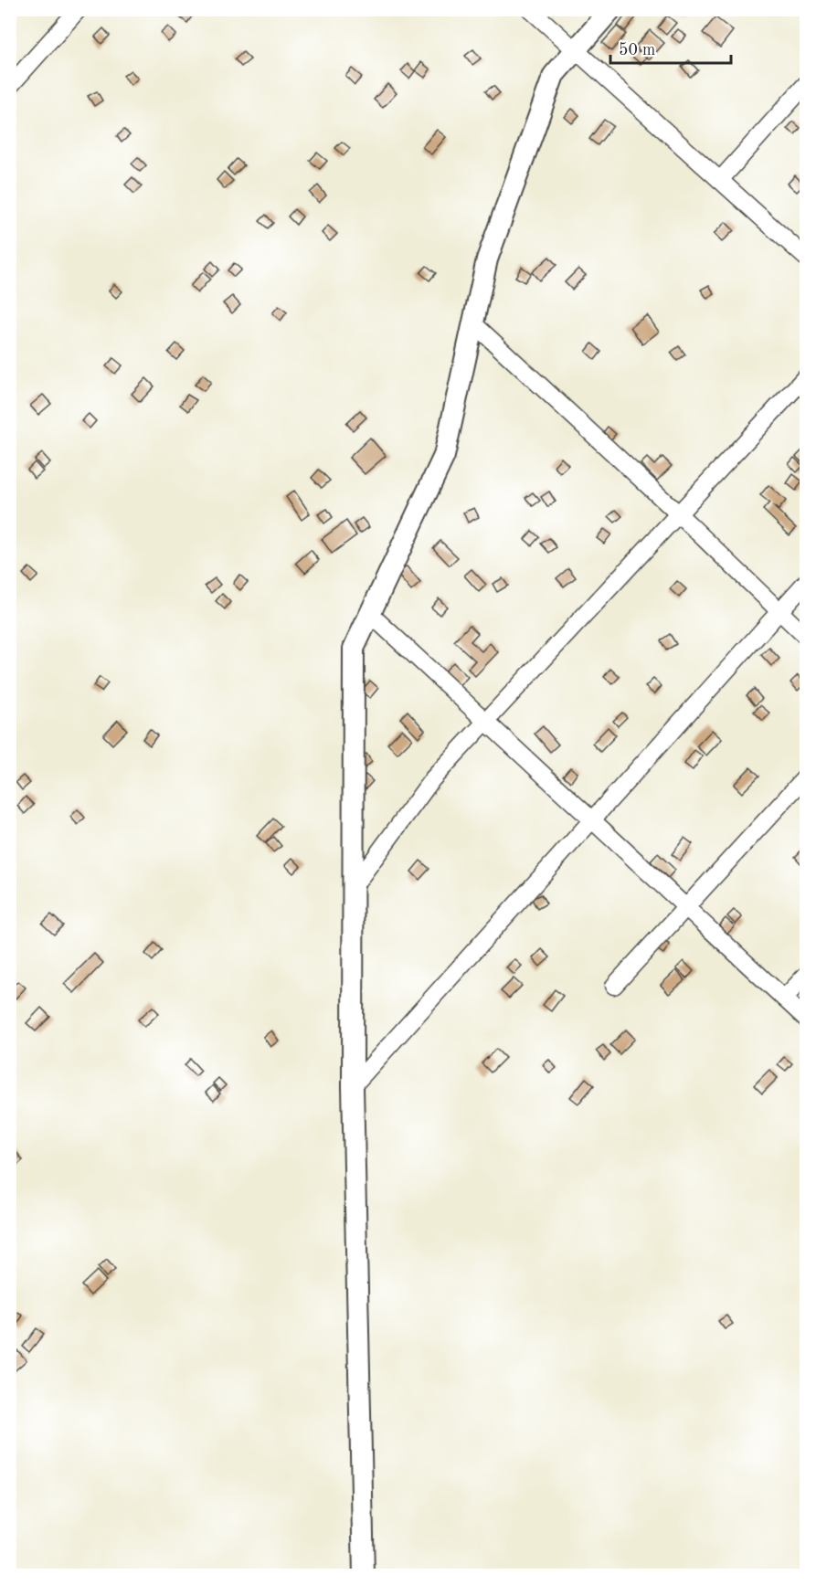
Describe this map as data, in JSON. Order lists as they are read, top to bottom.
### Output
{
  "scale_bar": "50 m"
}
